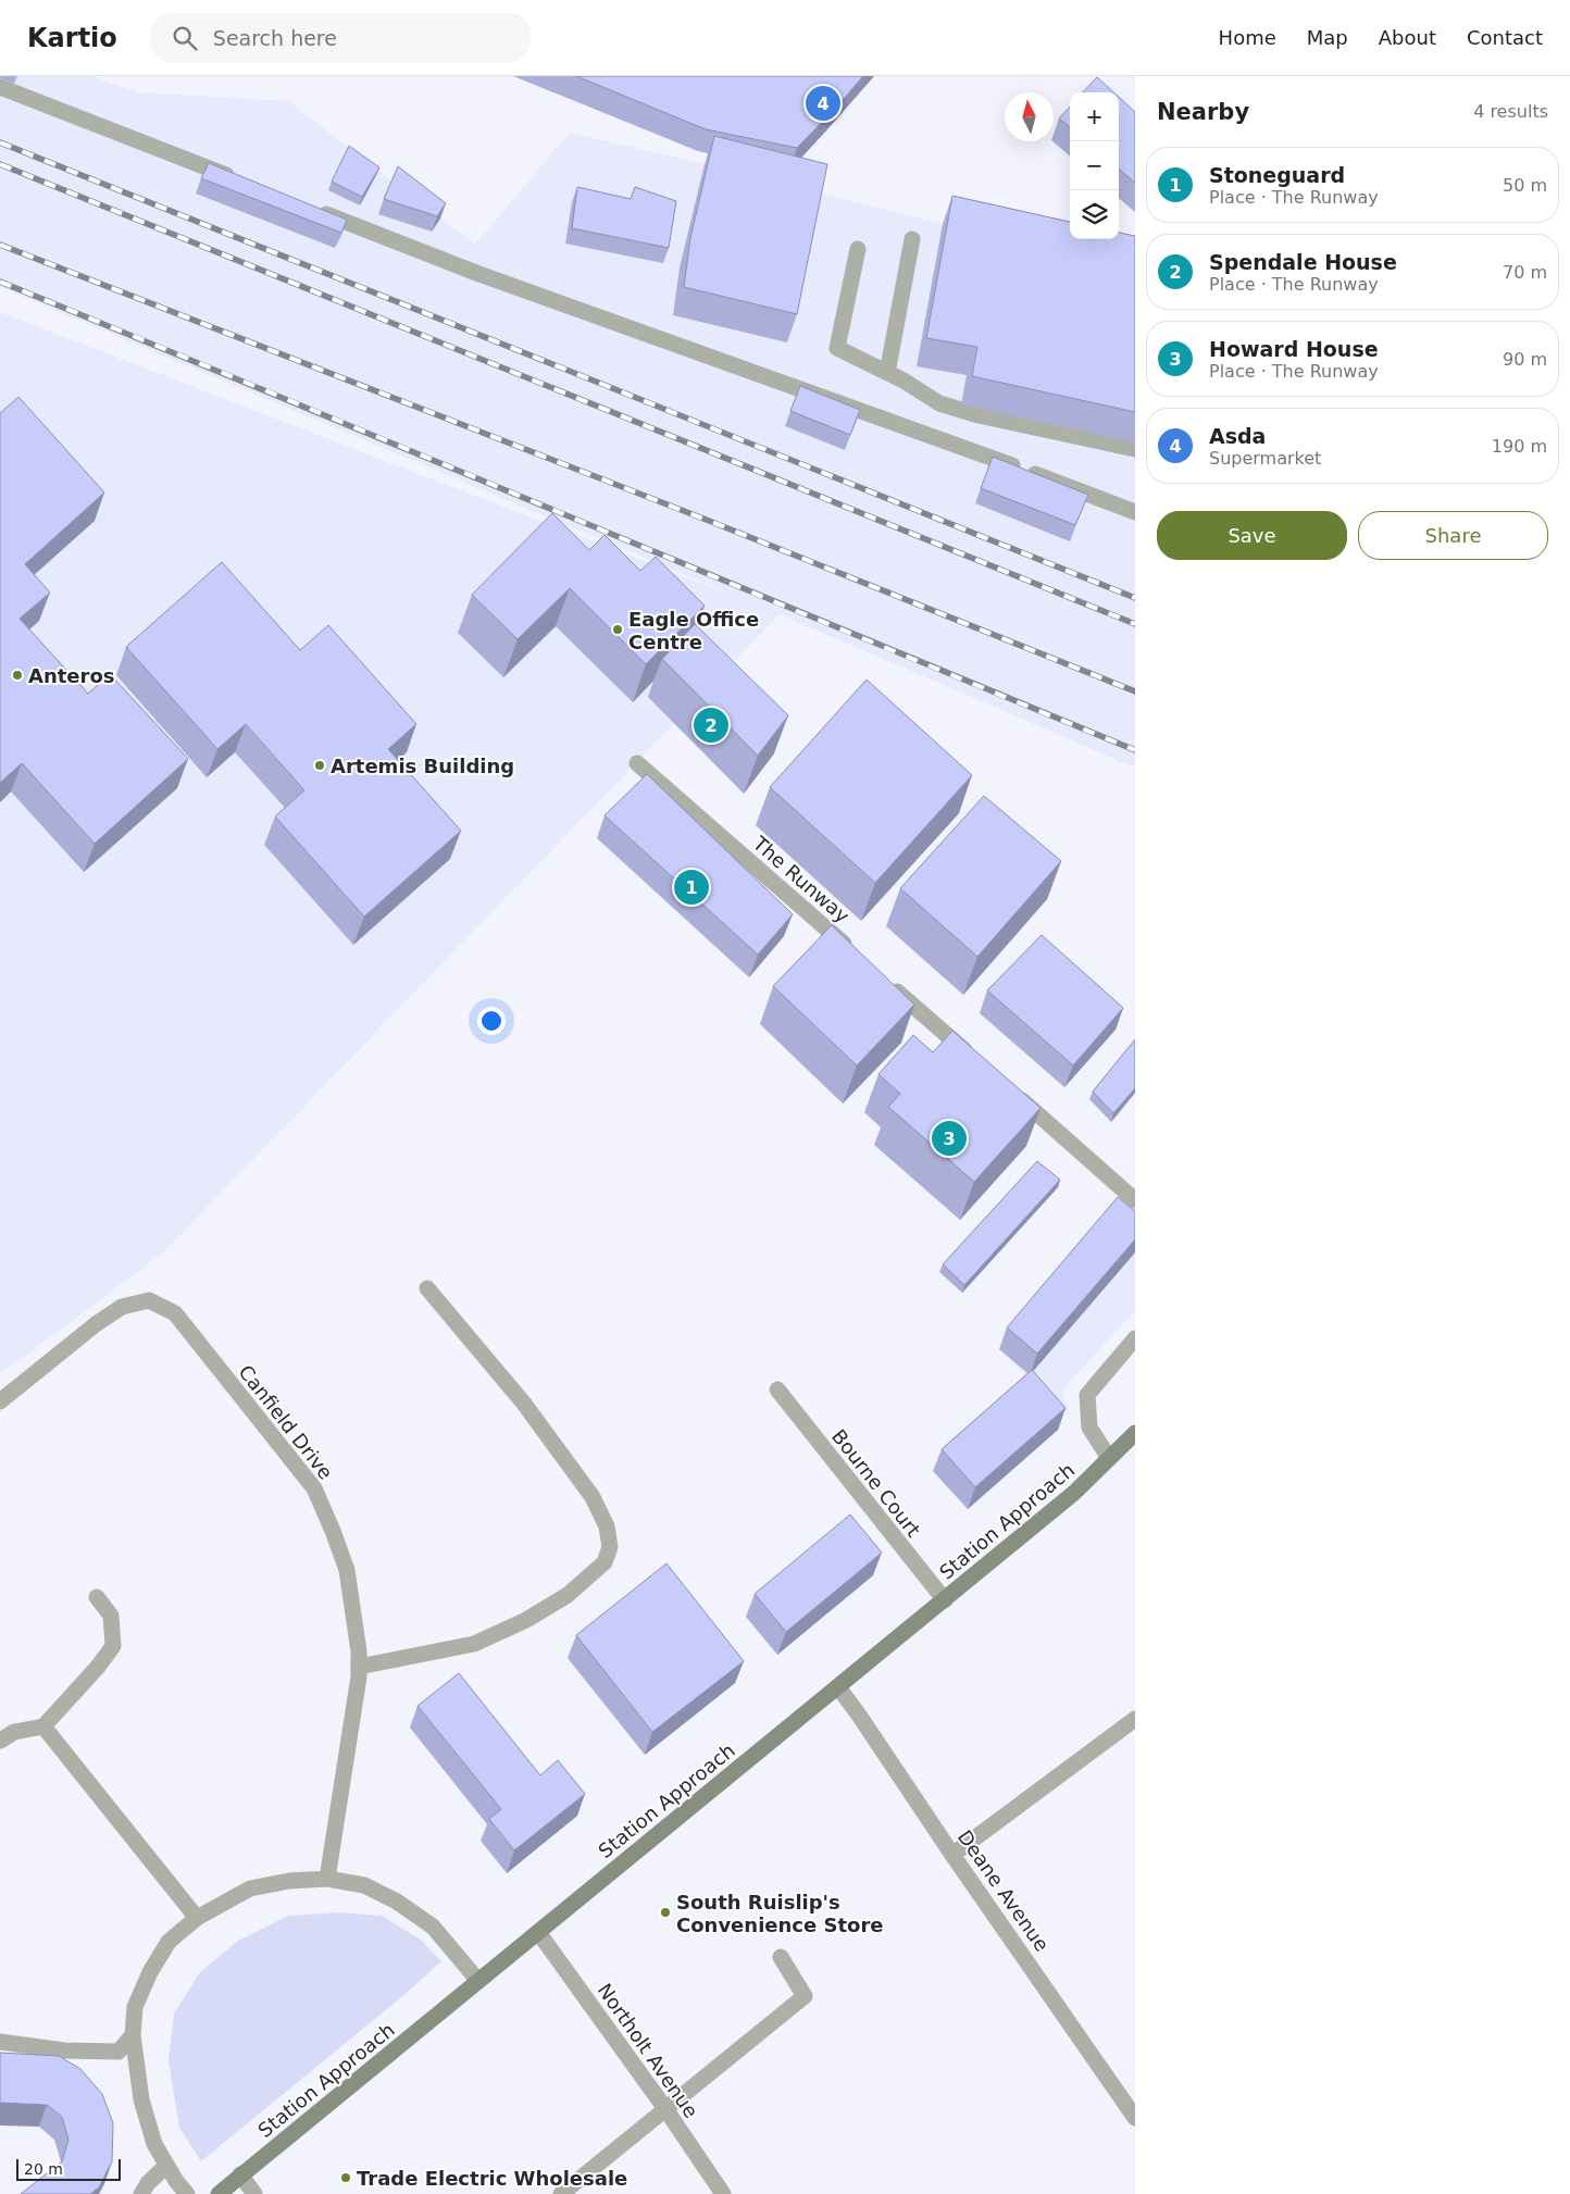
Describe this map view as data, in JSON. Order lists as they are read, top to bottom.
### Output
{
  "streets": {
    "street": [
      "The Runway",
      "Canfield Drive",
      "Bourne Court",
      "Station Approach",
      "Deane Avenue",
      "Northolt Avenue"
    ]
  },
  "crossings": [
    ["Bourne Court", "Station Approach"],
    ["Station Approach", "Deane Avenue"],
    ["Station Approach", "Northolt Avenue"]
  ],
  "places": [
    "Eagle Office Centre",
    "Anteros",
    "Artemis Building",
    "South Ruislip's Convenience Store",
    "Trade Electric Wholesale"
  ],
  "scale_bar": "20 m",
  "north": "top",
  "page": {
    "header": "Kartio",
    "search": "Search here",
    "nav": [
      "Home",
      "Map",
      "About",
      "Contact"
    ],
    "heading": ["Nearby", "4 results"],
    "pins": [
      "4",
      "2",
      "1",
      "3"
    ],
    "map_buttons": ["+", "−"],
    "list": [
      {
        "mark": "1",
        "name": "Stoneguard",
        "note": "Place · The Runway",
        "value": "50 m"
      },
      {
        "mark": "2",
        "name": "Spendale House",
        "note": "Place · The Runway",
        "value": "70 m"
      },
      {
        "mark": "3",
        "name": "Howard House",
        "note": "Place · The Runway",
        "value": "90 m"
      },
      {
        "mark": "4",
        "name": "Asda",
        "note": "Supermarket",
        "value": "190 m"
      }
    ],
    "buttons": ["Save", "Share"],
    "scale": "20 m"
  }
}
